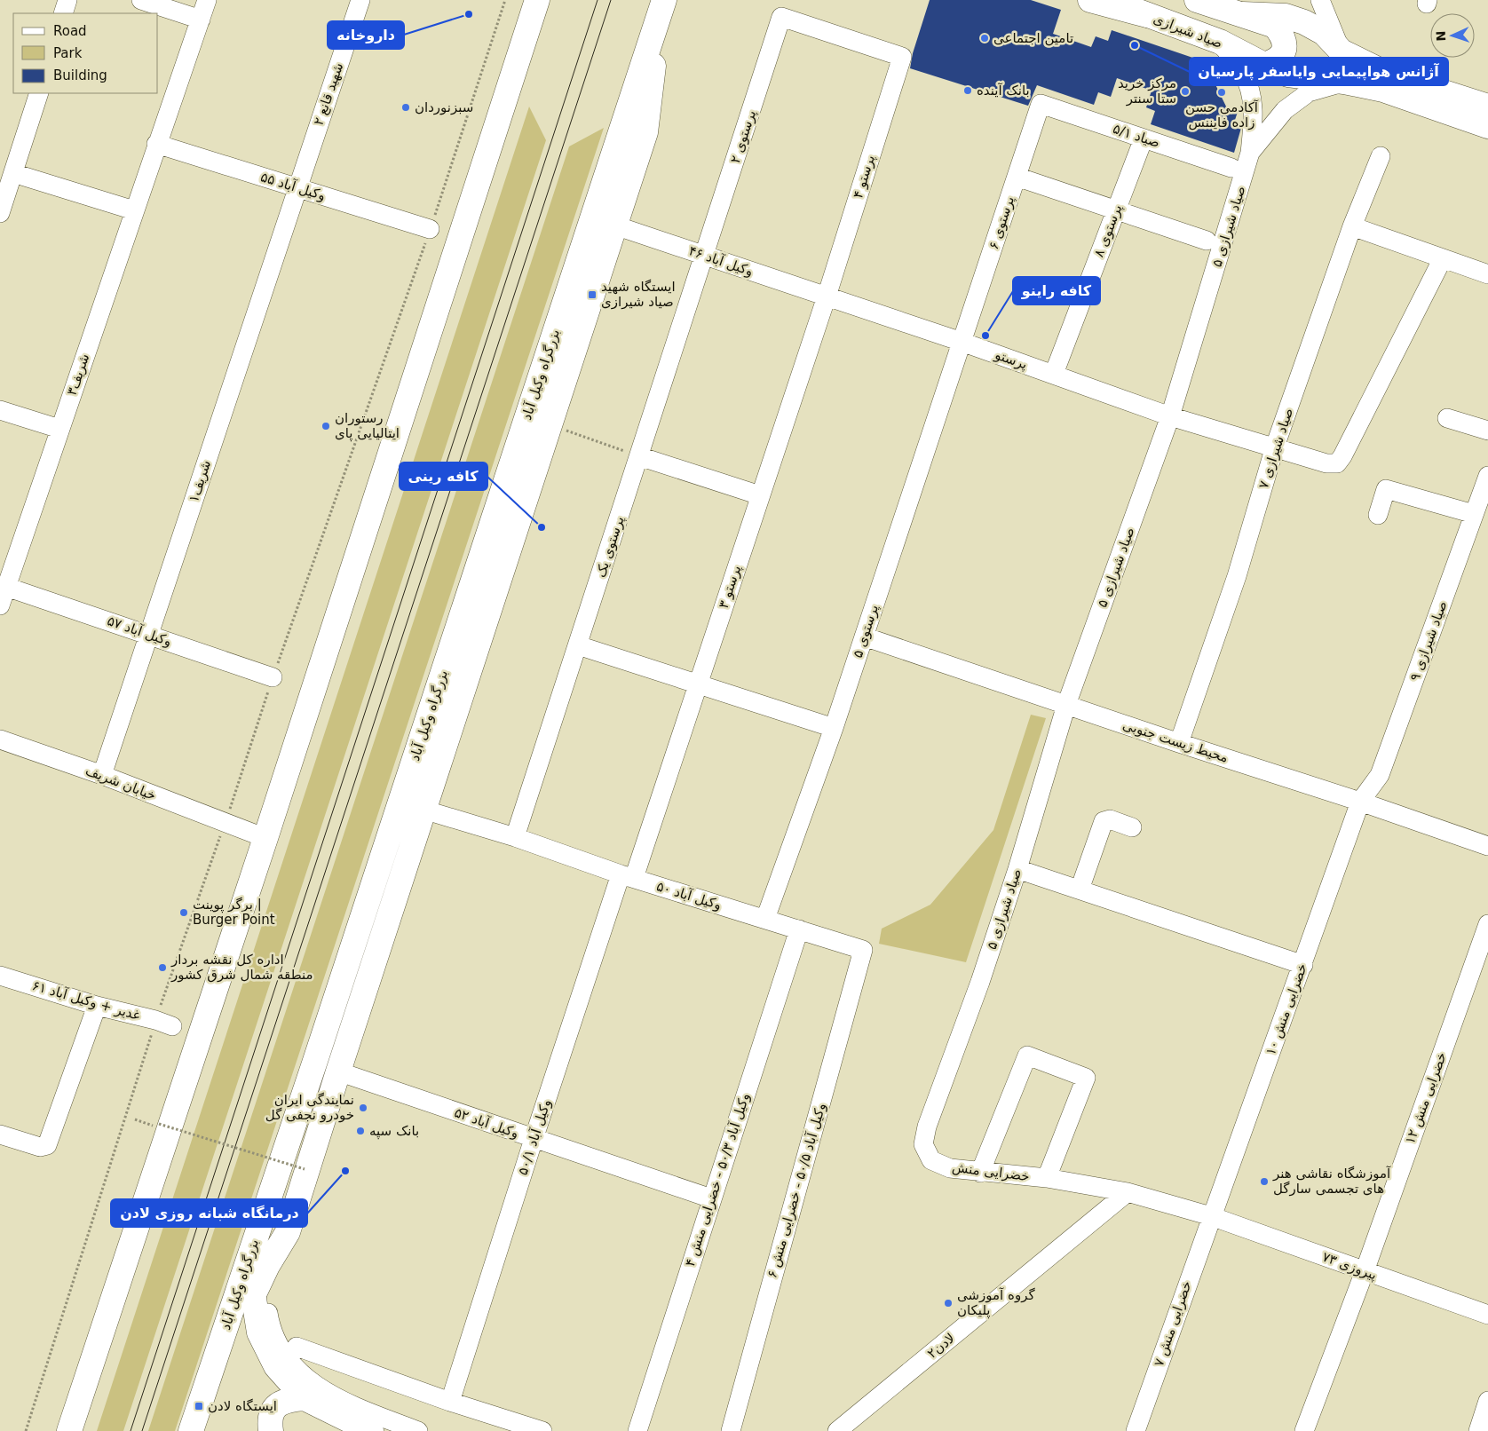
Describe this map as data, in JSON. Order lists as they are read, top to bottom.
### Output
{
  "streets": {
    "main road": ["صیاد شیرازی", "بزرگراه وکیل آباد"],
    "street": [
      "شهید قانع ۲",
      "صیاد ۵/۱",
      "پرستوی ۲",
      "پرستو ۴",
      "۵۵ وکیل آباد",
      "پرستوی ۶",
      "صیاد شیرازی ۵",
      "پرستوی ۸",
      "۴۶ وکیل آباد",
      "پرستو",
      "شریف٣",
      "صیاد شیرازی ۷",
      "شریف١",
      "پرستوی یک",
      "پرستو ۳",
      "۵۷ وکیل آباد",
      "پرستوی ۵",
      "صیاد شیرازی ۹",
      "محیط زیست جنوبی",
      "خیابان شریف",
      "۵۰ وکیل آباد",
      "غدیر + وکیل آباد ۶۱",
      "خضرایی منش ۱۰",
      "خضرایی منش ۱۲",
      "۵۲ وکیل آباد",
      "وکیل آباد ۵۰/۱",
      "خضرایی منش",
      "وکیل آباد ۵۰/۳ - خضرایی منش ۴",
      "وکیل آباد ۵۰/۵ - خضرایی منش ۶",
      "پیروزی ۷۳",
      "خضرایی منش ۷",
      "لادن۲"
    ]
  },
  "crossings": [
    ["صیاد شیرازی", "صیاد شیرازی ۵"],
    ["شهید قانع ۲", "۵۵ وکیل آباد"],
    ["شهید قانع ۲", "شریف١"],
    ["صیاد ۵/۱", "پرستوی ۶"],
    ["صیاد ۵/۱", "پرستوی ۸"],
    ["پرستوی ۲", "پرستو ۴"],
    ["پرستوی ۲", "۴۶ وکیل آباد"],
    ["پرستوی ۲", "پرستوی یک"],
    ["پرستو ۴", "۴۶ وکیل آباد"],
    ["پرستو ۴", "پرستو"],
    ["پرستو ۴", "پرستو ۳"],
    ["۵۵ وکیل آباد", "شریف٣"],
    ["۵۵ وکیل آباد", "شریف١"],
    ["پرستوی ۶", "پرستو"],
    ["پرستوی ۶", "پرستوی ۵"],
    ["صیاد شیرازی ۵", "پرستو"],
    ["صیاد شیرازی ۵", "محیط زیست جنوبی"],
    ["صیاد شیرازی ۵", "خضرایی منش"],
    ["پرستوی ۸", "پرستو"],
    ["۴۶ وکیل آباد", "پرستو"],
    ["۴۶ وکیل آباد", "پرستوی یک"],
    ["۴۶ وکیل آباد", "پرستو ۳"],
    ["پرستو", "صیاد شیرازی ۷"],
    ["پرستو", "پرستو ۳"],
    ["پرستو", "پرستوی ۵"],
    ["شریف٣", "۵۷ وکیل آباد"],
    ["صیاد شیرازی ۷", "محیط زیست جنوبی"],
    ["شریف١", "۵۷ وکیل آباد"],
    ["شریف١", "خیابان شریف"],
    ["پرستوی یک", "۵۰ وکیل آباد"],
    ["پرستو ۳", "۵۰ وکیل آباد"],
    ["پرستو ۳", "وکیل آباد ۵۰/۱"],
    ["پرستوی ۵", "محیط زیست جنوبی"],
    ["پرستوی ۵", "۵۰ وکیل آباد"],
    ["صیاد شیرازی ۹", "محیط زیست جنوبی"],
    ["صیاد شیرازی ۹", "خضرایی منش ۱۰"],
    ["محیط زیست جنوبی", "خضرایی منش ۱۰"],
    ["۵۰ وکیل آباد", "وکیل آباد ۵۰/۱"],
    ["۵۰ وکیل آباد", "وکیل آباد ۵۰/۳ - خضرایی منش ۴"],
    ["۵۰ وکیل آباد", "وکیل آباد ۵۰/۵ - خضرایی منش ۶"],
    ["خضرایی منش ۱۰", "خضرایی منش"],
    ["خضرایی منش ۱۰", "پیروزی ۷۳"],
    ["خضرایی منش ۱۰", "خضرایی منش ۷"],
    ["خضرایی منش ۱۲", "پیروزی ۷۳"],
    ["۵۲ وکیل آباد", "وکیل آباد ۵۰/۱"],
    ["۵۲ وکیل آباد", "وکیل آباد ۵۰/۳ - خضرایی منش ۴"],
    ["خضرایی منش", "پیروزی ۷۳"],
    ["خضرایی منش", "خضرایی منش ۷"],
    ["خضرایی منش", "لادن۲"],
    ["پیروزی ۷۳", "خضرایی منش ۷"]
  ],
  "places": {
    "other": [
      "داروخانه",
      "تامین اجتماعی",
      "آژانس هواپیمایی وایاسفر پارسیان",
      "بانک آینده",
      "مرکز خرید ستا سنتر",
      "آکادمی حسن زاده فایننس",
      "سبزنوردان",
      "کافه راینو",
      "رستوران ایتالیایی پای",
      "کافه رینی",
      "برگر پوینت | Burger Point",
      "اداره کل نقشه بردار منطقه شمال شرق کشور",
      "نمایندگی ایران خودرو نجفی گل",
      "بانک سپه",
      "درمانگاه شبانه روزی لادن",
      "آموزشگاه نقاشی هنر های تجسمی سارگل",
      "گروه آموزشی پلیکان"
    ],
    "transit": ["ایستگاه شهید صیاد شیرازی", "ایستگاه لادن"]
  },
  "legend": ["Road", "Park", "Building"],
  "north": "left"
}
